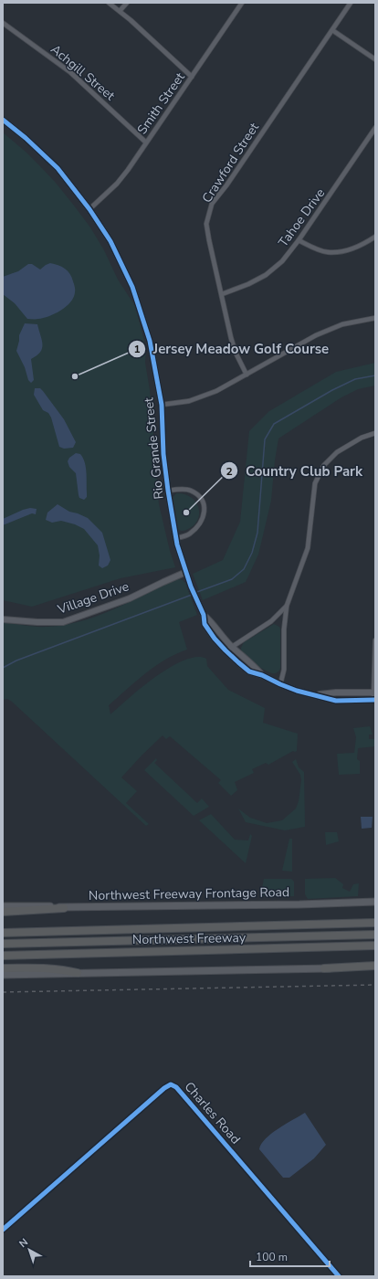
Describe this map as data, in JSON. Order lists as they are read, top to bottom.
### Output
{
  "streets": {
    "highway": ["Northwest Freeway"],
    "main road": ["Northwest Freeway Frontage Road"],
    "street": [
      "Achgill Street",
      "Smith Street",
      "Crawford Street",
      "Tahoe Drive",
      "Rio Grande Street",
      "Village Drive",
      "Charles Road"
    ]
  },
  "crossings": [
    ["Achgill Street", "Smith Street"],
    ["Smith Street", "Rio Grande Street"],
    ["Crawford Street", "Tahoe Drive"],
    ["Rio Grande Street", "Village Drive"]
  ],
  "places": ["Jersey Meadow Golf Course", "Country Club Park"],
  "scale_bar": "100 m",
  "north": "top left"
}
